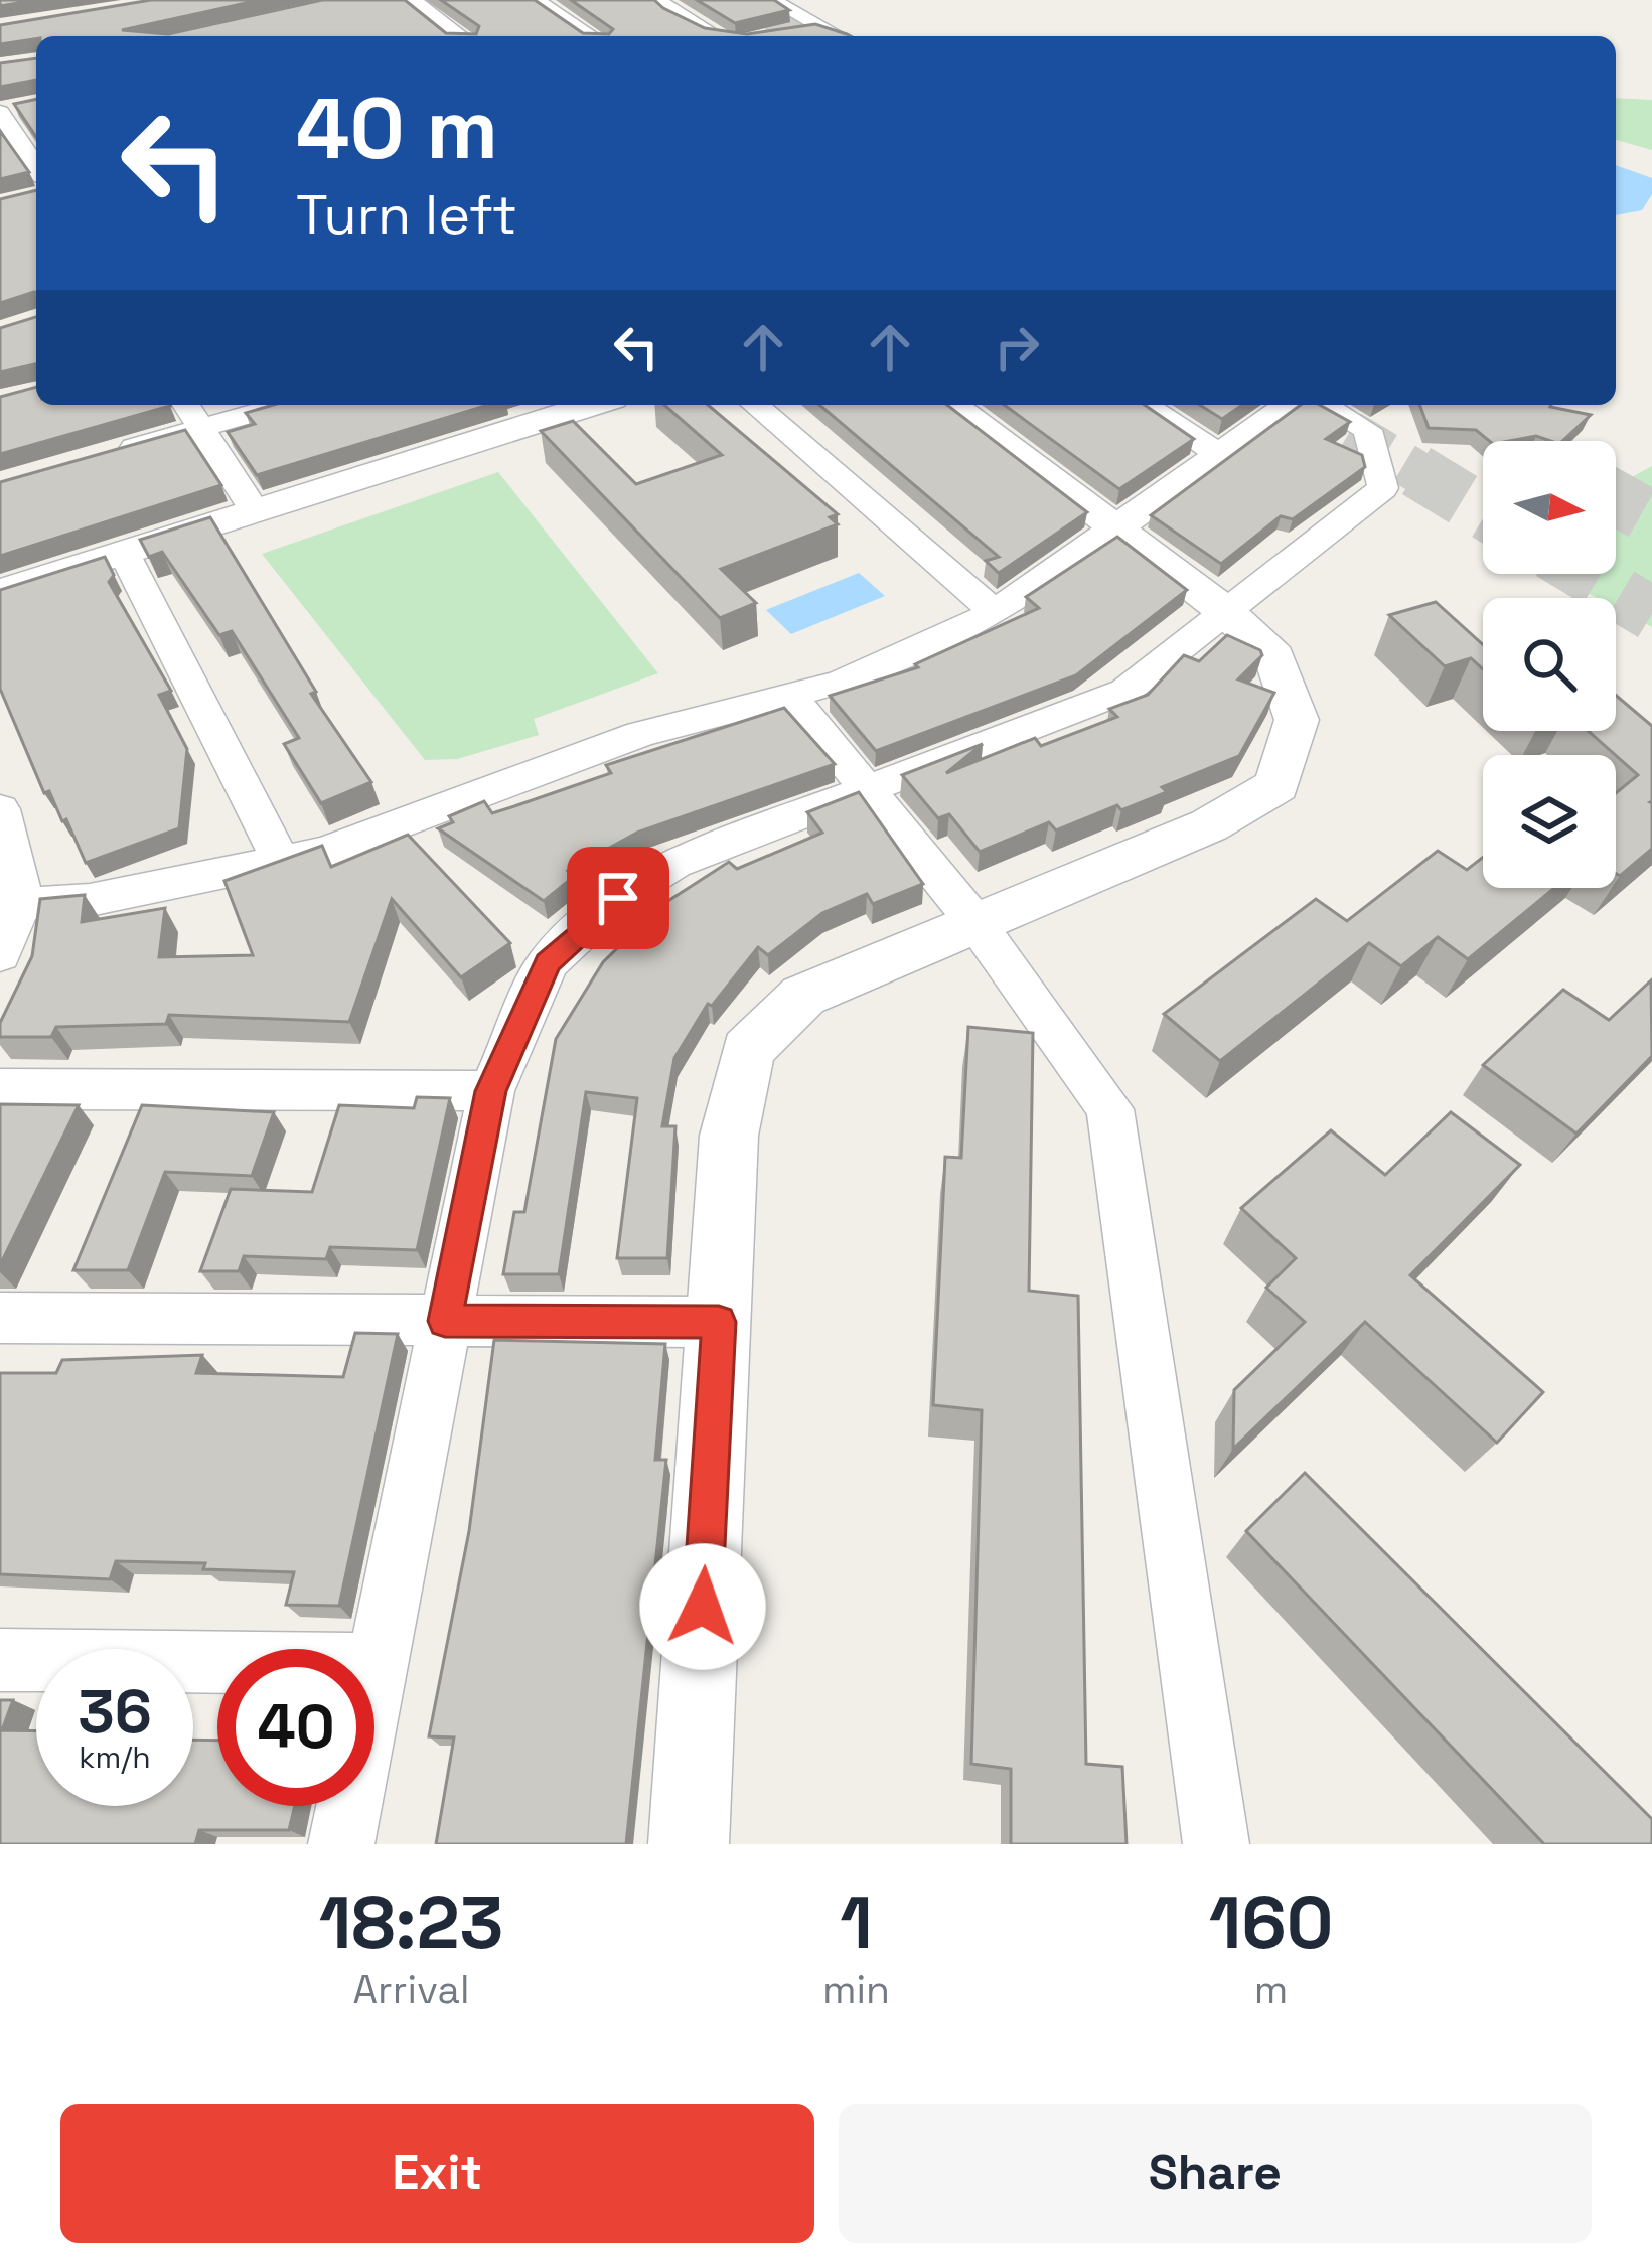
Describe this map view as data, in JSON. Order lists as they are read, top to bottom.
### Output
{
  "north": "right",
  "page": {
    "turn": ["40 m", "Turn left"],
    "speed": "36 km/h",
    "limit": "40",
    "eta": [
      "18:23",
      "Arrival",
      "1",
      "min",
      "160",
      "m"
    ],
    "buttons": ["Exit", "Share"]
  }
}
